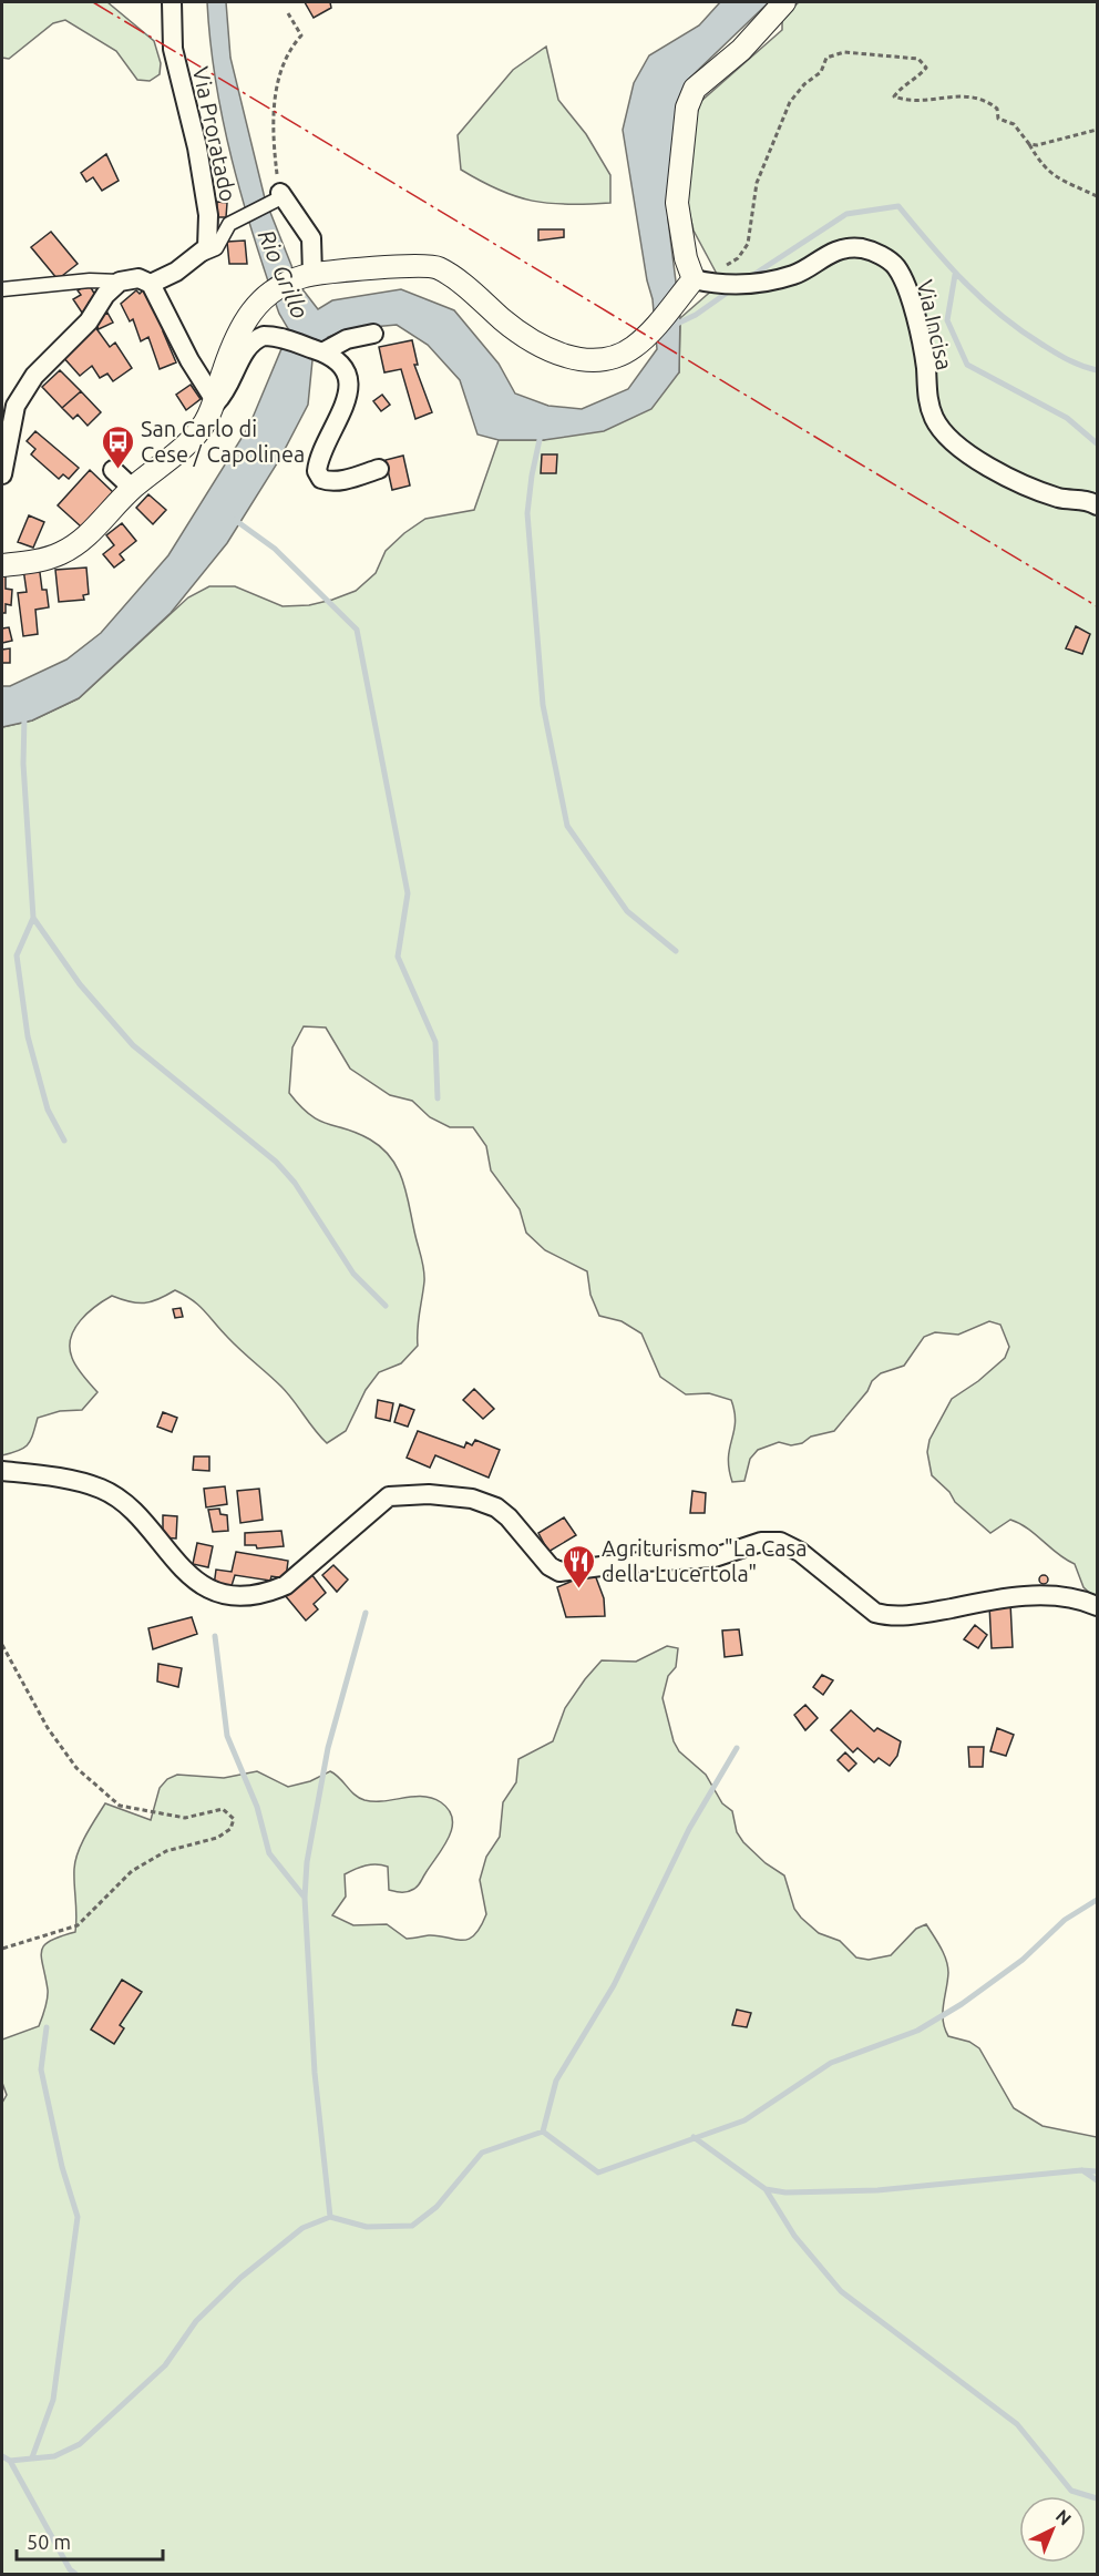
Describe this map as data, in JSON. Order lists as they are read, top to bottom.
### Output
{
  "streets": {
    "street": ["Via Proratado", "Via Incisa"]
  },
  "water": ["Rio Grillo"],
  "places": {
    "bus stop": ["San Carlo di Cese / Capolinea"],
    "restaurant": ["Agriturismo \"La Casa della Lucertola\""]
  },
  "scale_bar": "50 m",
  "north": "top right"
}
